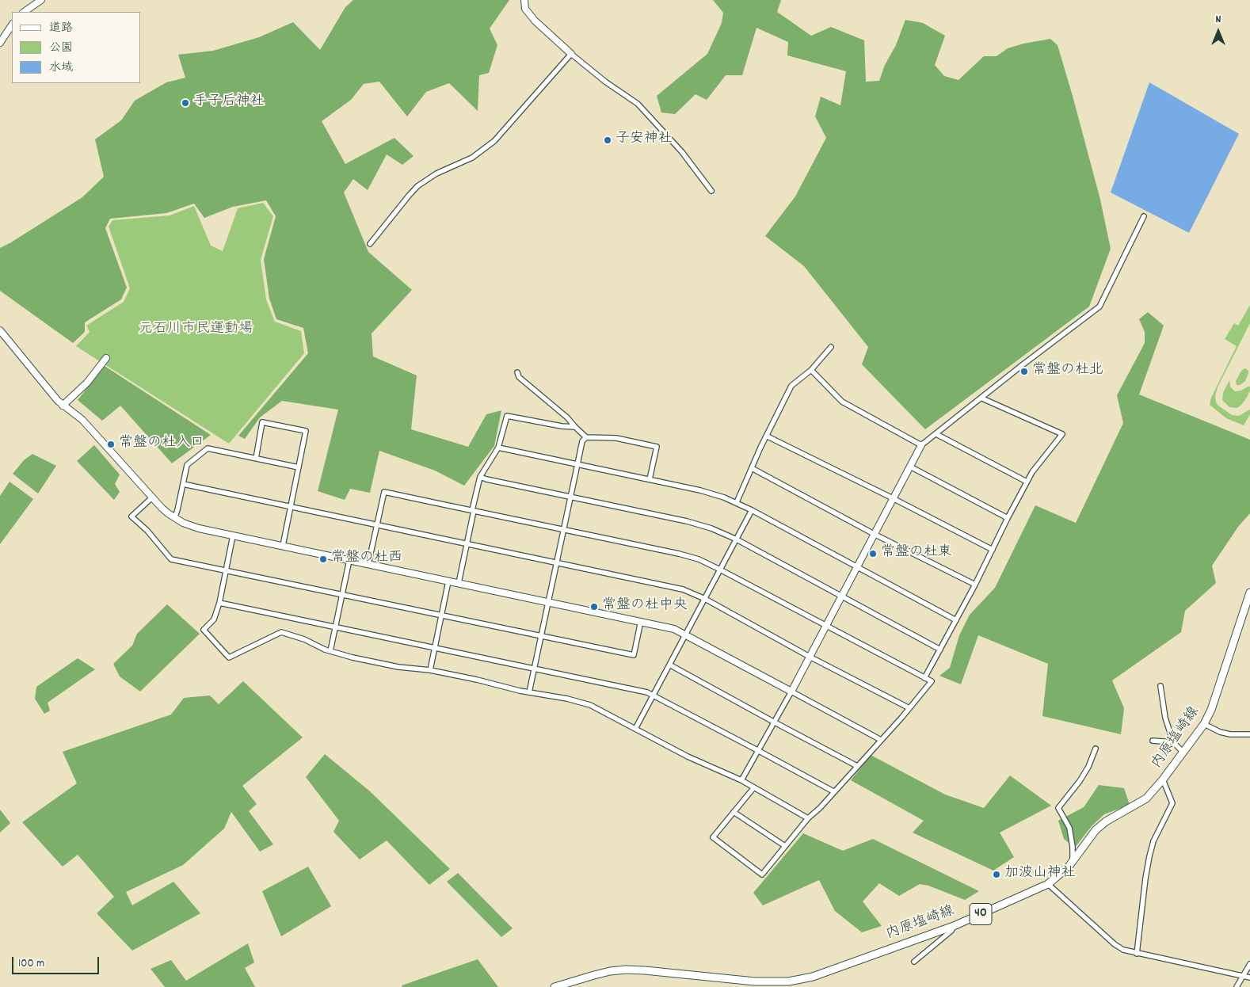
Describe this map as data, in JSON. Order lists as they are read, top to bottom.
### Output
{
  "streets": {
    "main road": ["内原塩崎線", "40"]
  },
  "parks": ["元石川市民運動場"],
  "places": [
    "手子后神社",
    "子安神社",
    "常盤の杜北",
    "常盤の杜入口",
    "常盤の杜東",
    "常盤の杜西",
    "常盤の杜中央",
    "加波山神社"
  ],
  "legend": ["道路", "公園", "水域"],
  "scale_bar": "100 m",
  "north": "top"
}
